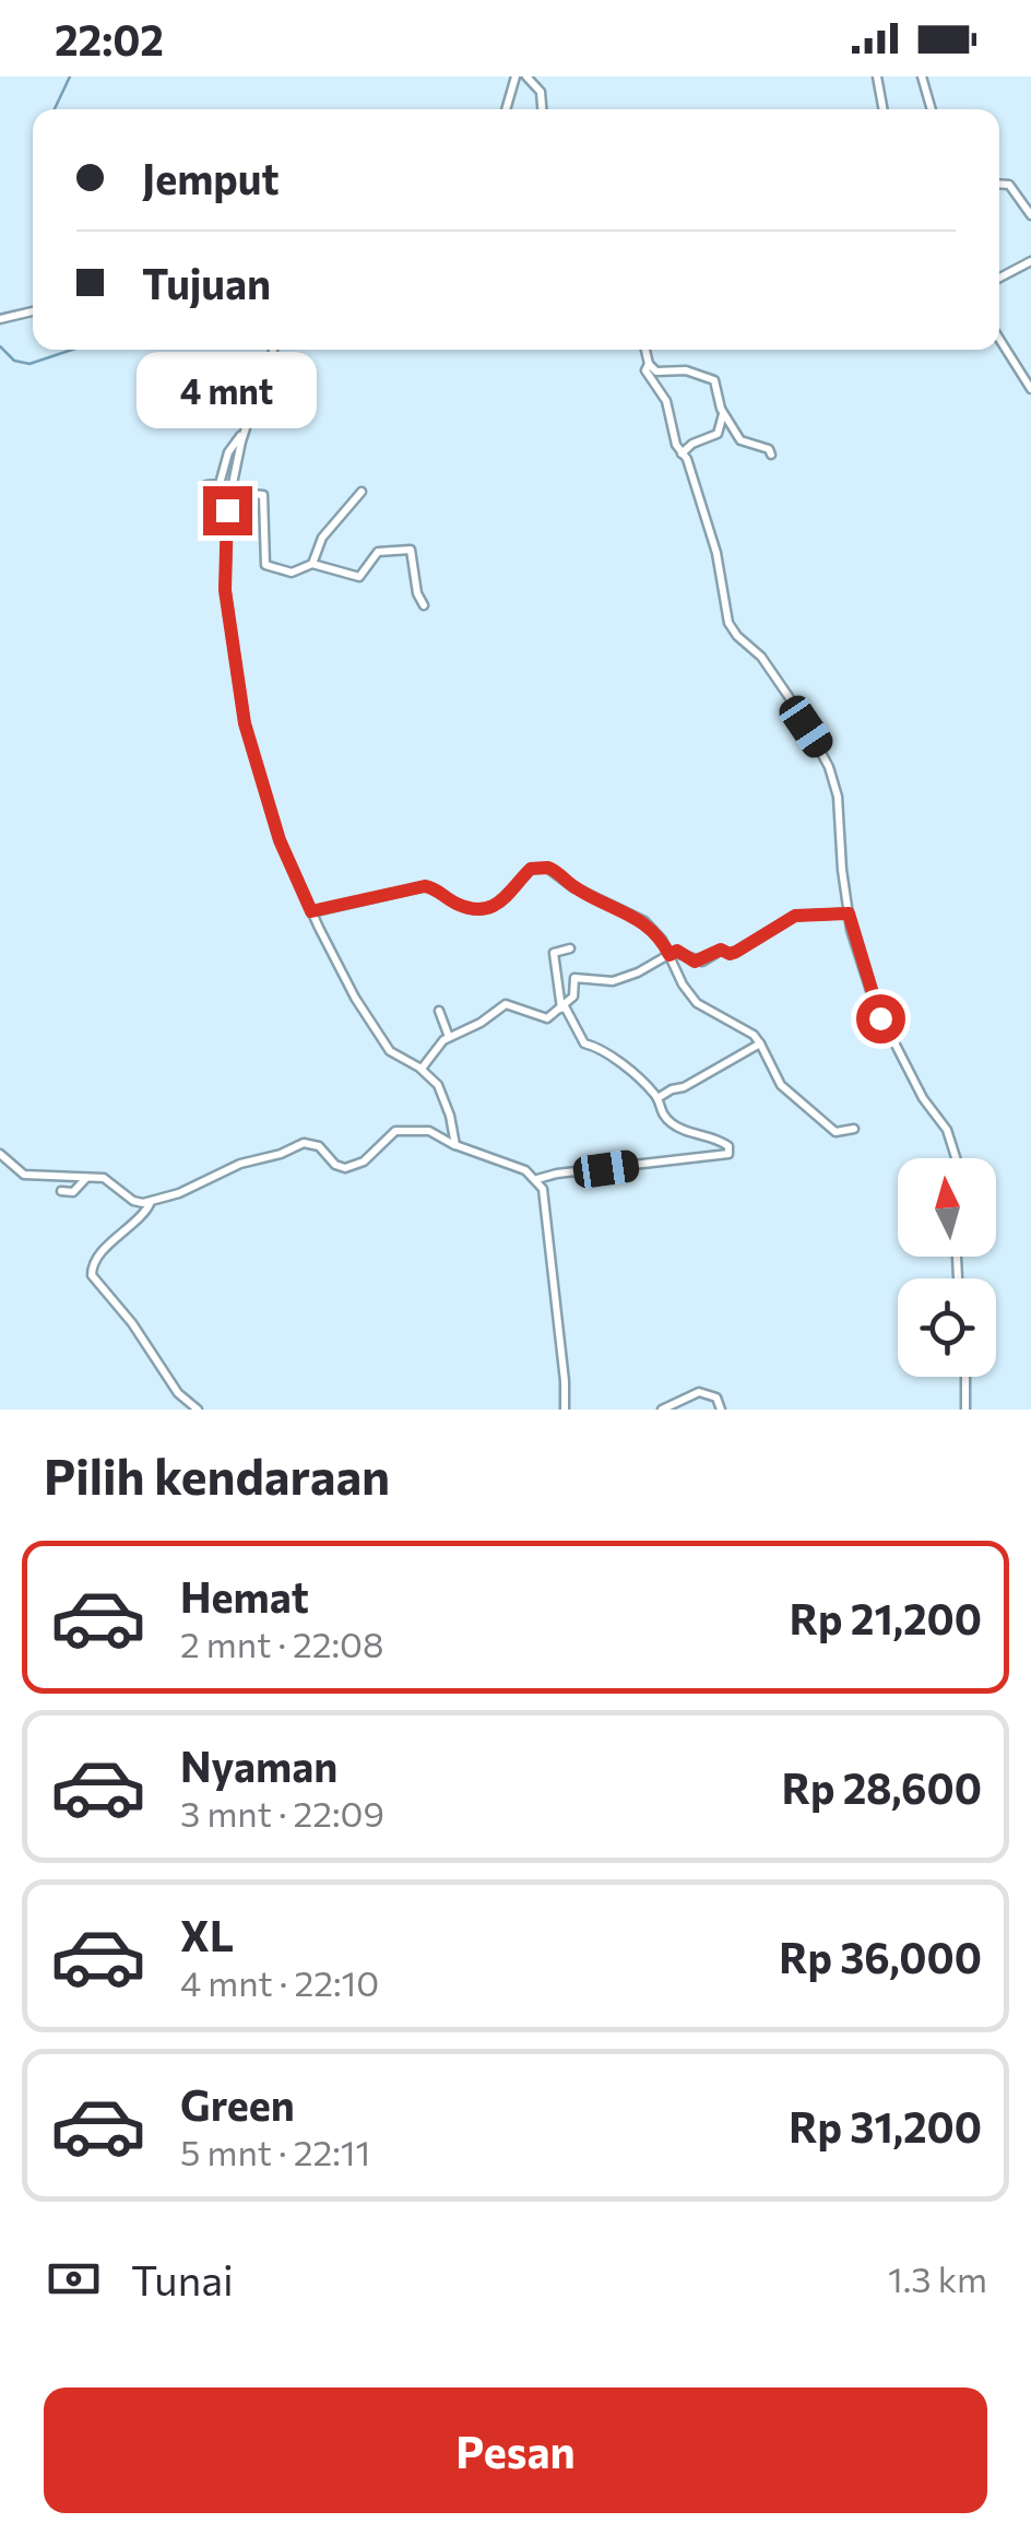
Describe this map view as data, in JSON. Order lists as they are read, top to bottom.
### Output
{
  "north": "top",
  "page": {
    "status": "22:02",
    "banner": ["Jemput", "Tujuan"],
    "bubble": "4 mnt",
    "heading": "Pilih kendaraan",
    "list": [
      {
        "name": "Hemat",
        "note": "2 mnt · 22:08",
        "value": "Rp 21,200"
      },
      {
        "name": "Nyaman",
        "note": "3 mnt · 22:09",
        "value": "Rp 28,600"
      },
      {
        "name": "XL",
        "note": "4 mnt · 22:10",
        "value": "Rp 36,000"
      },
      {
        "name": "Green",
        "note": "5 mnt · 22:11",
        "value": "Rp 31,200"
      }
    ],
    "pay": ["Tunai", "1.3 km"],
    "buttons": "Pesan"
  }
}
